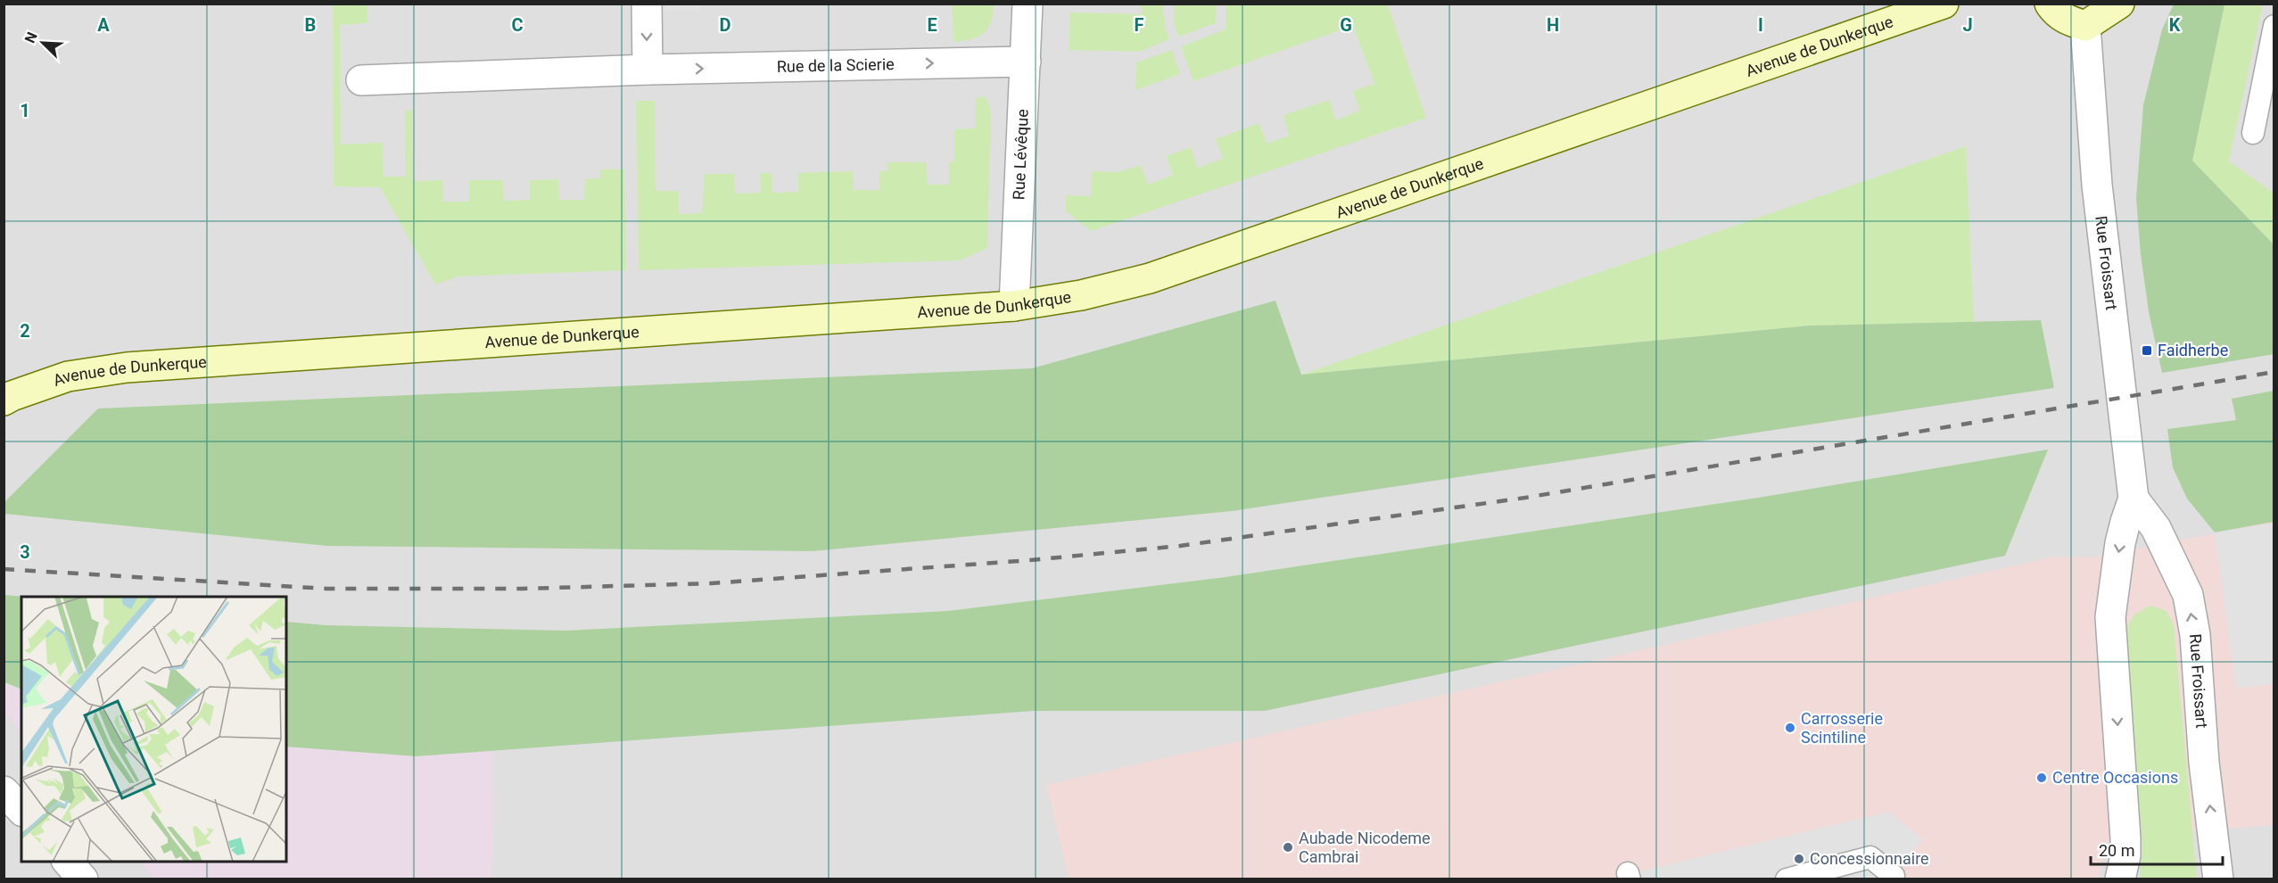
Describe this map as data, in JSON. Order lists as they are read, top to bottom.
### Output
{
  "streets": {
    "main road": ["Avenue de Dunkerque"],
    "street": ["Rue de la Scierie", "Rue Lévêque", "Rue Froissart"]
  },
  "crossings": [
    ["Avenue de Dunkerque", "Rue Lévêque"],
    ["Rue de la Scierie", "Rue Lévêque"]
  ],
  "one_way": ["Rue de la Scierie"],
  "places": {
    "transit": ["Faidherbe"],
    "other": [
      "Carrosserie Scintiline",
      "Centre Occasions",
      "Aubade Nicodeme Cambrai",
      "Concessionnaire"
    ]
  },
  "scale_bar": "20 m",
  "north": "top left",
  "grid": {
    "columns": [
      "A",
      "B",
      "C",
      "D",
      "E",
      "F",
      "G",
      "H",
      "I",
      "J",
      "K"
    ],
    "rows": ["1", "2", "3"]
  }
}
